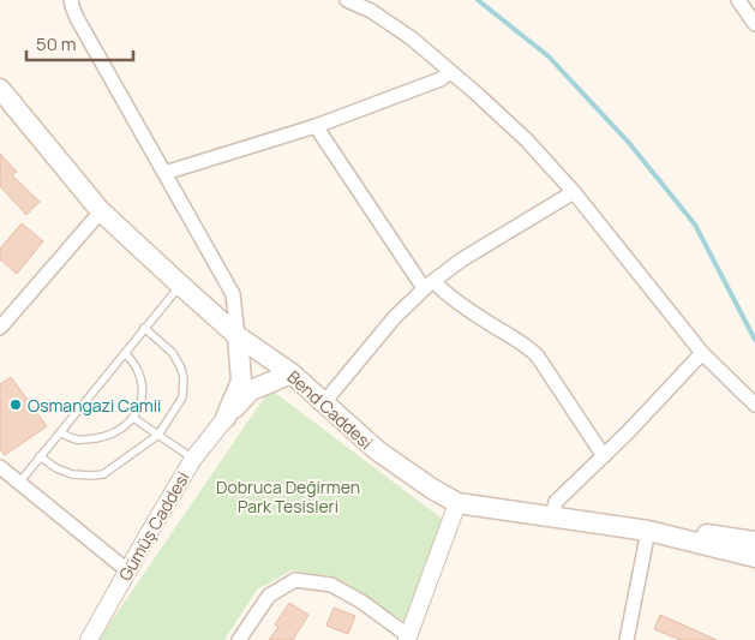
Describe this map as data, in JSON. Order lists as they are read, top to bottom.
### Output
{
  "streets": {
    "main road": ["Bend Caddesi"],
    "street": ["Gümüş Caddesi"]
  },
  "parks": ["Dobruca Değirmen Park Tesisleri"],
  "places": ["Osmangazi Camii"],
  "scale_bar": "50 m"
}
